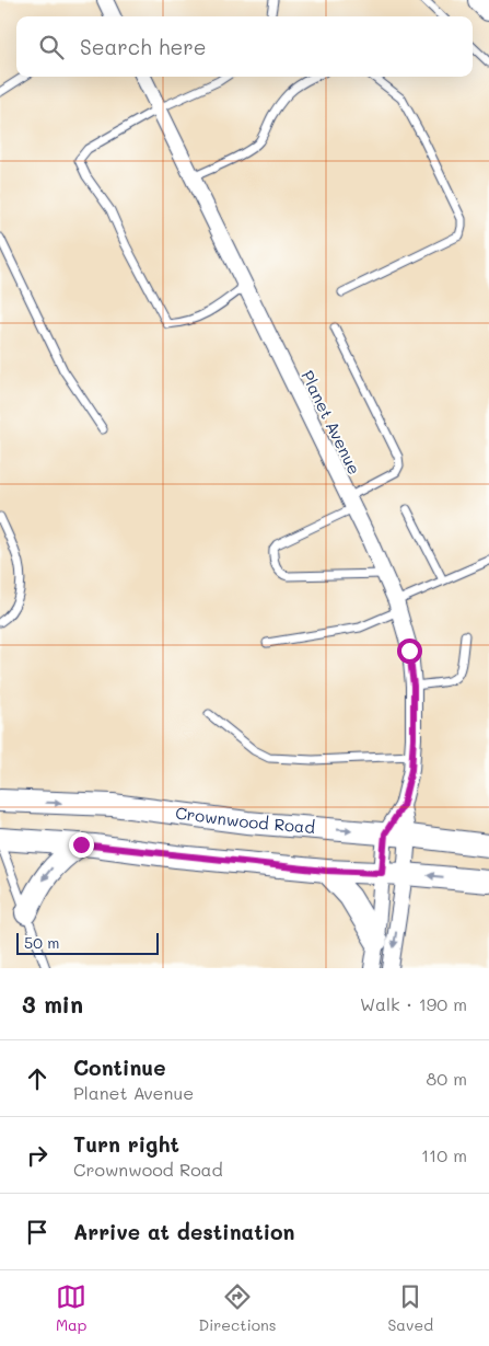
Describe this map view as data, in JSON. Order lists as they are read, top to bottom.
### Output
{
  "streets": {
    "main road": ["Crownwood Road"],
    "street": ["Planet Avenue"]
  },
  "crossings": [
    ["Planet Avenue", "Crownwood Road"]
  ],
  "scale_bar": "50 m",
  "page": {
    "search": "Search here",
    "scale": "50 m",
    "heading": ["3 min", "Walk · 190 m"],
    "list": [
      ["Continue", "Planet Avenue", "80 m"],
      ["Turn right", "Crownwood Road", "110 m"],
      "Arrive at destination"
    ],
    "nav": ["Map", "Directions", "Saved"]
  }
}
